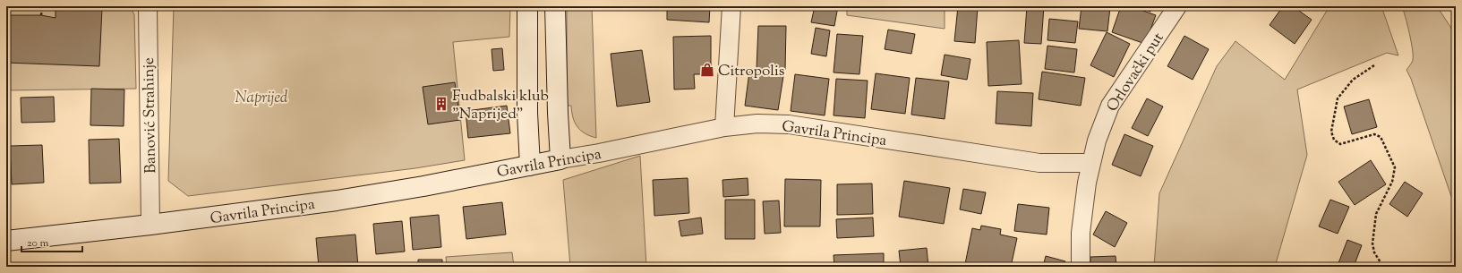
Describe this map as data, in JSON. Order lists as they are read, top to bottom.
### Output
{
  "streets": {
    "main road": ["Gavrila Principa"],
    "street": ["Orlovački put", "Banović Strahinje"]
  },
  "crossings": [
    ["Orlovački put", "Gavrila Principa"],
    ["Banović Strahinje", "Gavrila Principa"]
  ],
  "parks": ["Naprijed"],
  "places": {
    "shop": ["Citropolis"],
    "building": ["Fudbalski klub \"Naprijed\""]
  },
  "scale_bar": "20 m"
}
